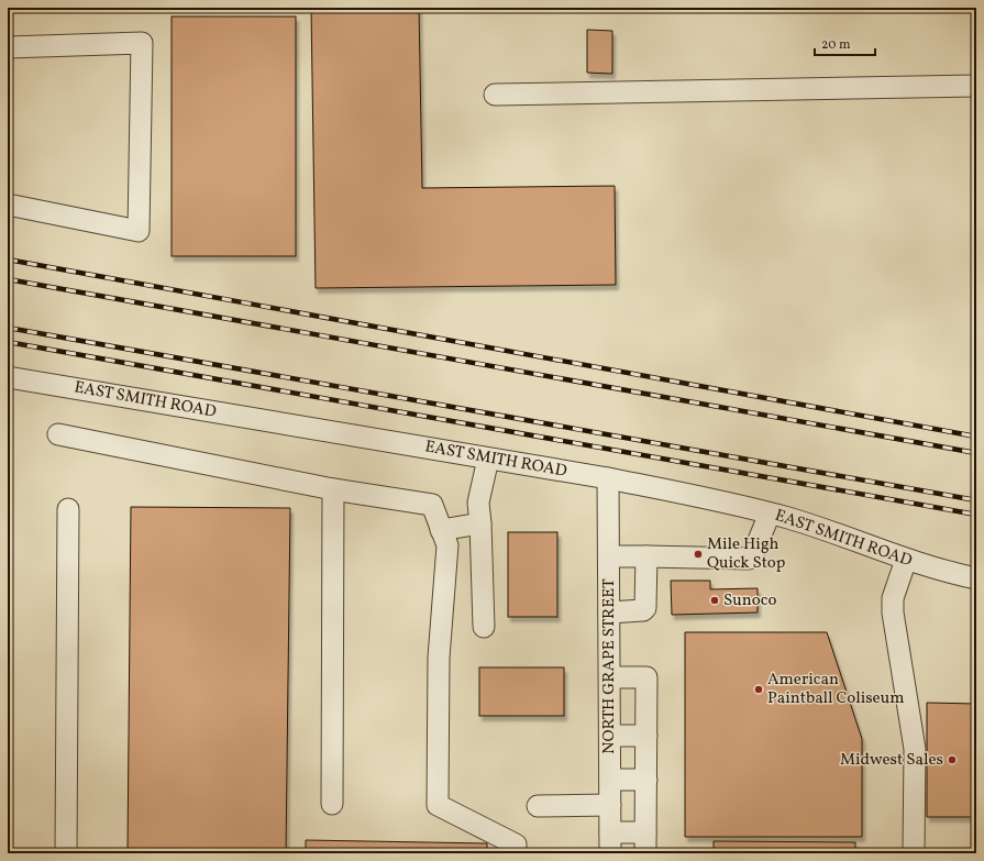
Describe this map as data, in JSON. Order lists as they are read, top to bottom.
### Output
{
  "streets": {
    "street": ["EAST SMITH ROAD", "NORTH GRAPE STREET"]
  },
  "crossings": [
    ["EAST SMITH ROAD", "NORTH GRAPE STREET"]
  ],
  "places": [
    "Mile High Quick Stop",
    "Sunoco",
    "American Paintball Coliseum",
    "Midwest Sales"
  ],
  "scale_bar": "20 m"
}
